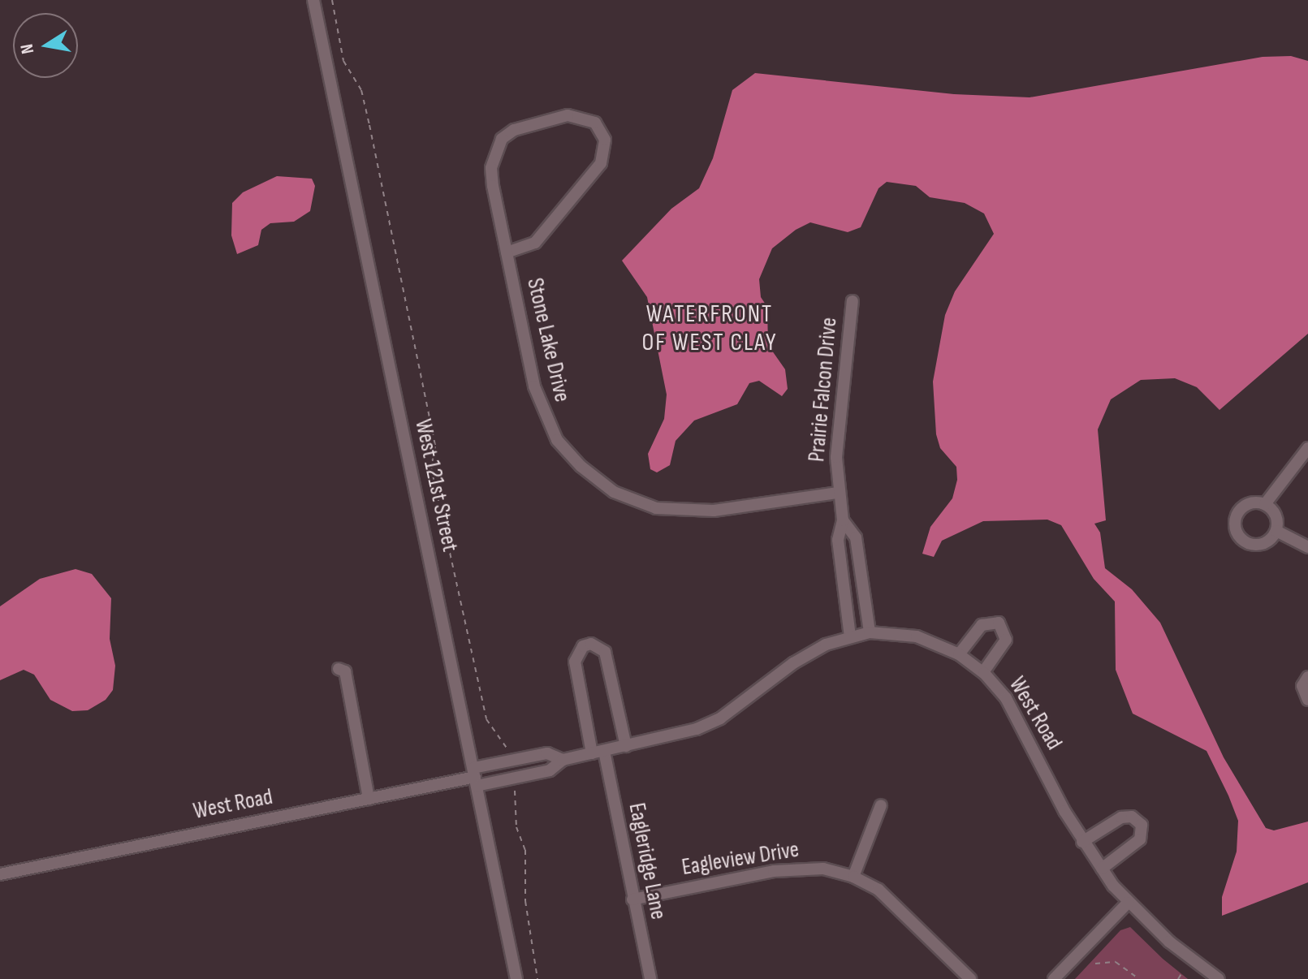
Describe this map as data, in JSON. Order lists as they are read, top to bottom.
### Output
{
  "streets": {
    "street": [
      "Stone Lake Drive",
      "Prairie Falcon Drive",
      "West 121st Street",
      "West Road",
      "Eagleview Drive",
      "Eagleridge Lane"
    ]
  },
  "crossings": [
    ["Stone Lake Drive", "Prairie Falcon Drive"],
    ["Prairie Falcon Drive", "West Road"],
    ["West 121st Street", "West Road"],
    ["West Road", "Eagleridge Lane"],
    ["Eagleview Drive", "Eagleridge Lane"]
  ],
  "districts": ["WATERFRONT OF WEST CLAY"],
  "north": "left"
}
